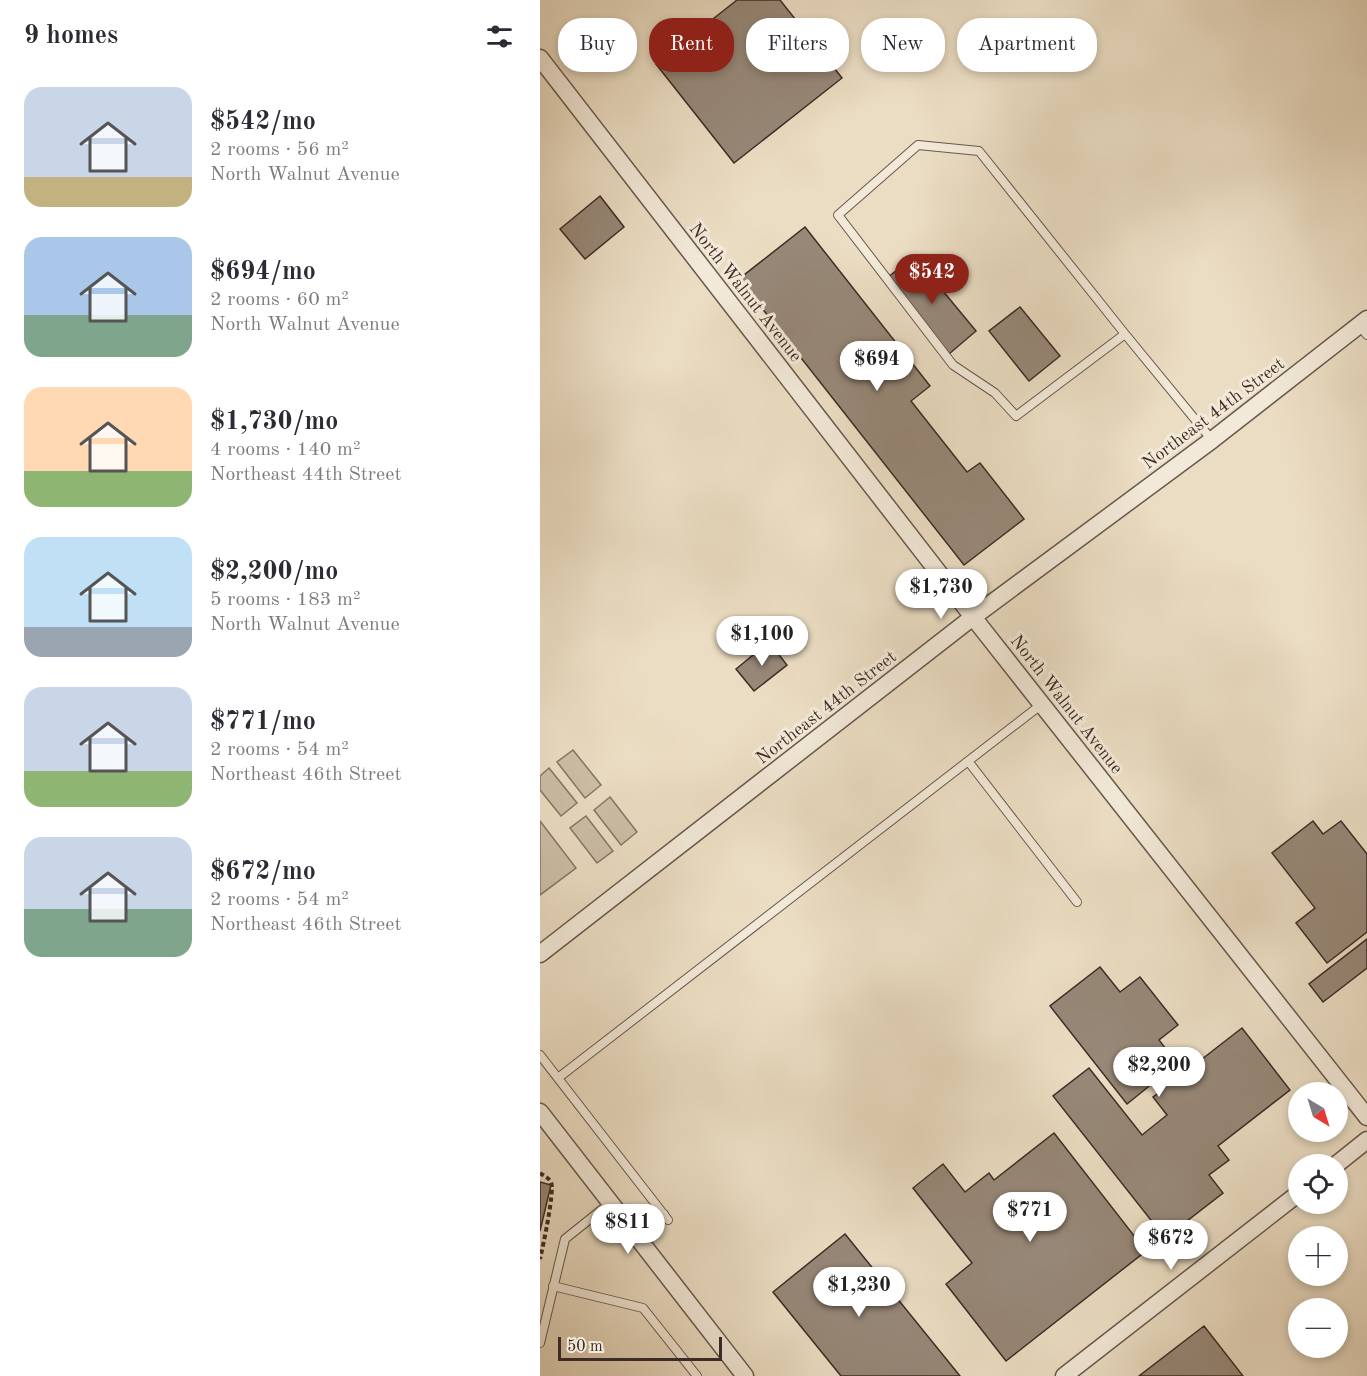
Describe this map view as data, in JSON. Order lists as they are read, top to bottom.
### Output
{
  "streets": {
    "street": ["North Walnut Avenue", "Northeast 44th Street"]
  },
  "crossings": [
    ["North Walnut Avenue", "Northeast 44th Street"]
  ],
  "scale_bar": "50 m",
  "north": "bottom right",
  "page": {
    "heading": "9 homes",
    "chip": [
      "Buy",
      "Rent",
      "Filters",
      "New",
      "Apartment"
    ],
    "list": [
      {
        "name": "$542/mo",
        "note": "2 rooms · 56 m² · North Walnut Avenue"
      },
      {
        "name": "$694/mo",
        "note": "2 rooms · 60 m² · North Walnut Avenue"
      },
      {
        "name": "$1,730/mo",
        "note": "4 rooms · 140 m² · Northeast 44th Street"
      },
      {
        "name": "$2,200/mo",
        "note": "5 rooms · 183 m² · North Walnut Avenue"
      },
      {
        "name": "$771/mo",
        "note": "2 rooms · 54 m² · Northeast 46th Street"
      },
      {
        "name": "$672/mo",
        "note": "2 rooms · 54 m² · Northeast 46th Street"
      }
    ],
    "price": [
      "$542",
      "$694",
      "$1,730",
      "$1,100",
      "$2,200",
      "$771",
      "$811",
      "$672",
      "$1,230"
    ],
    "map_buttons": ["+", "−"],
    "scale": "50 m"
  }
}
